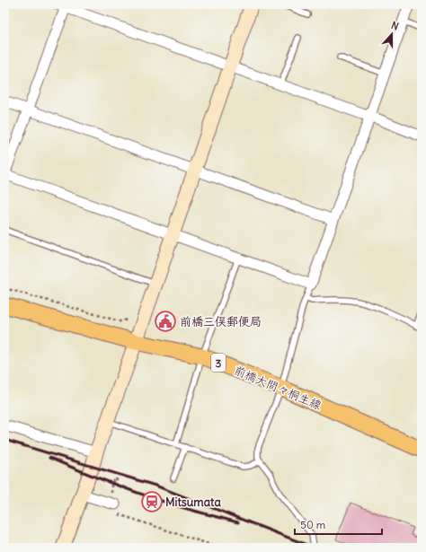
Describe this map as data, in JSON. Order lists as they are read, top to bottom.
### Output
{
  "streets": {
    "main road": ["3", "前橋大間々桐生線"]
  },
  "places": {
    "public building": ["前橋三俣郵便局"],
    "station": ["Mitsumata"]
  },
  "scale_bar": "50 m",
  "north": "top"
}
